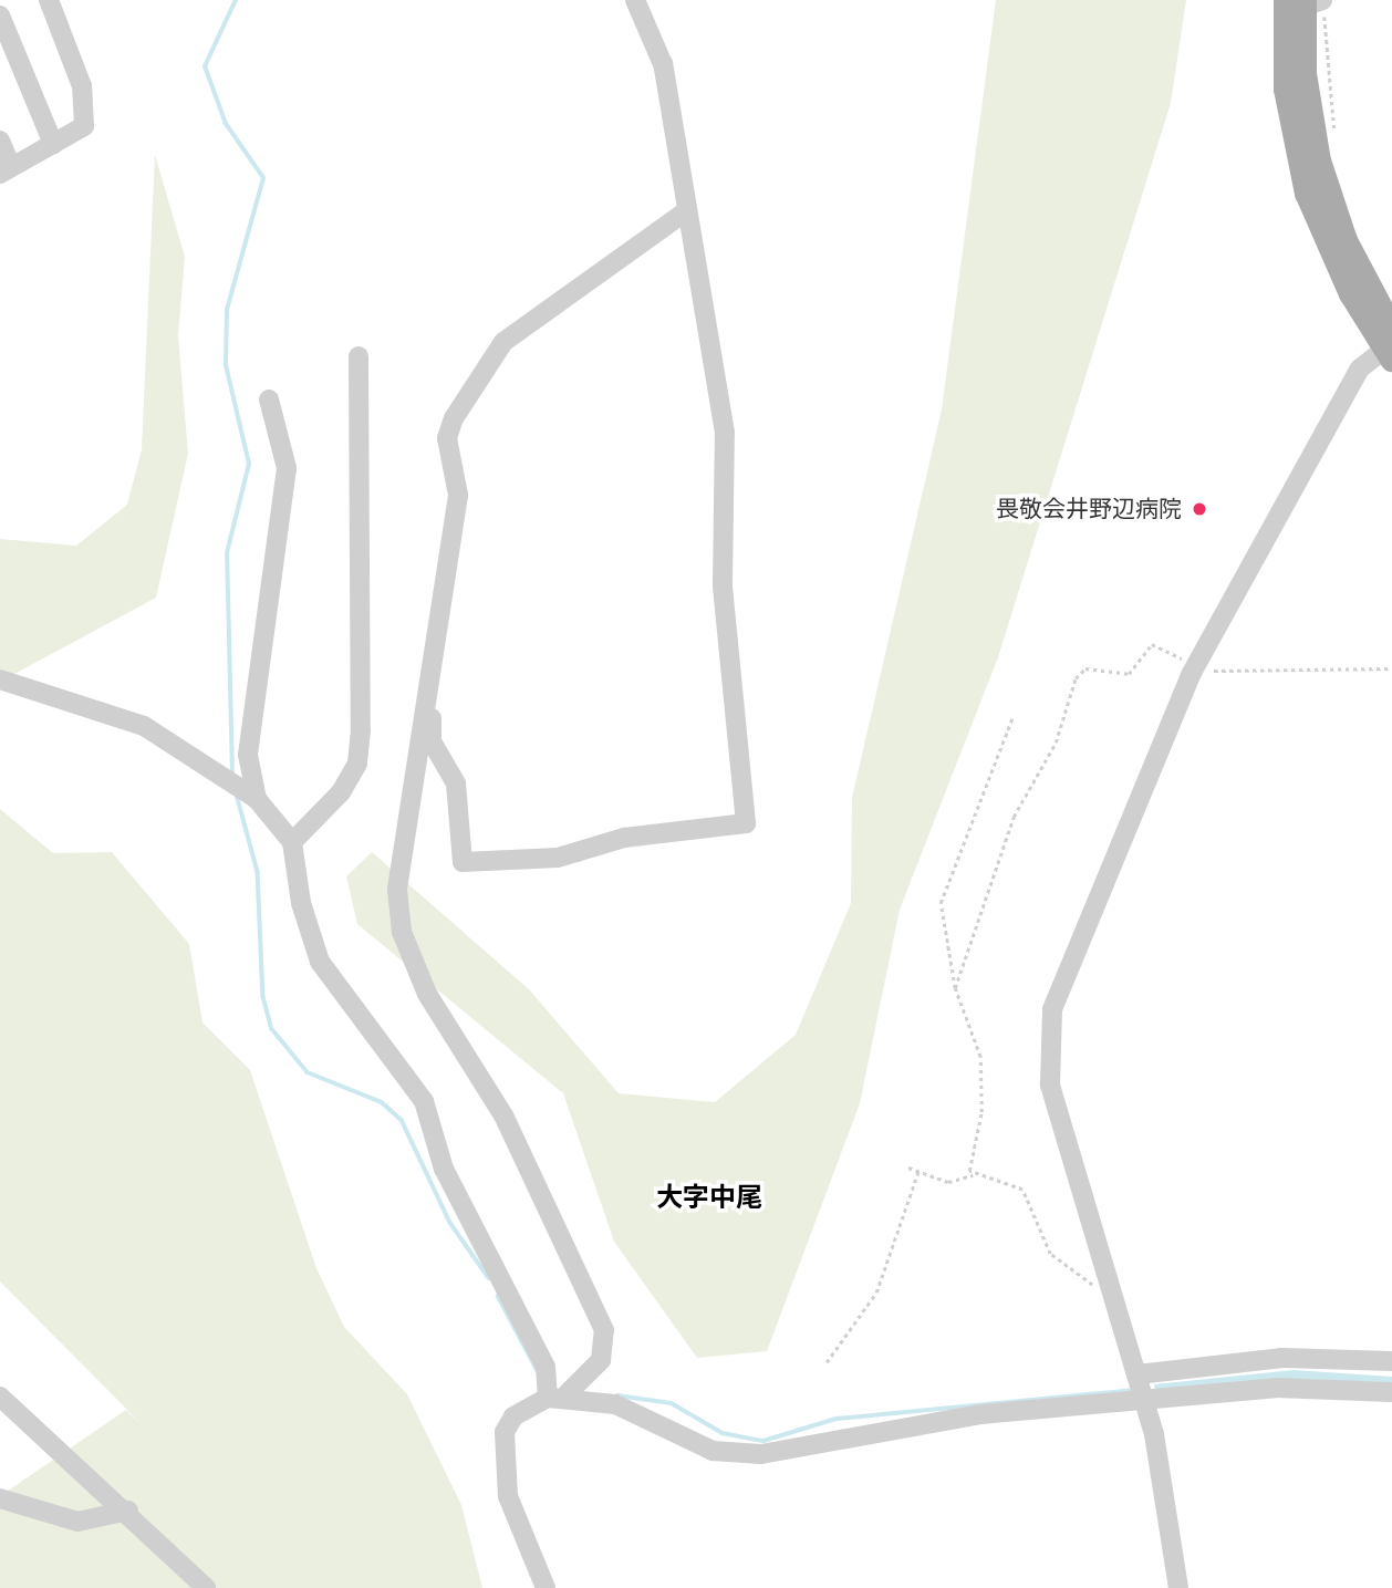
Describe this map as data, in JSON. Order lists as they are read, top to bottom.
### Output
{
  "districts": ["大字中尾"],
  "places": ["畏敬会井野辺病院"]
}
